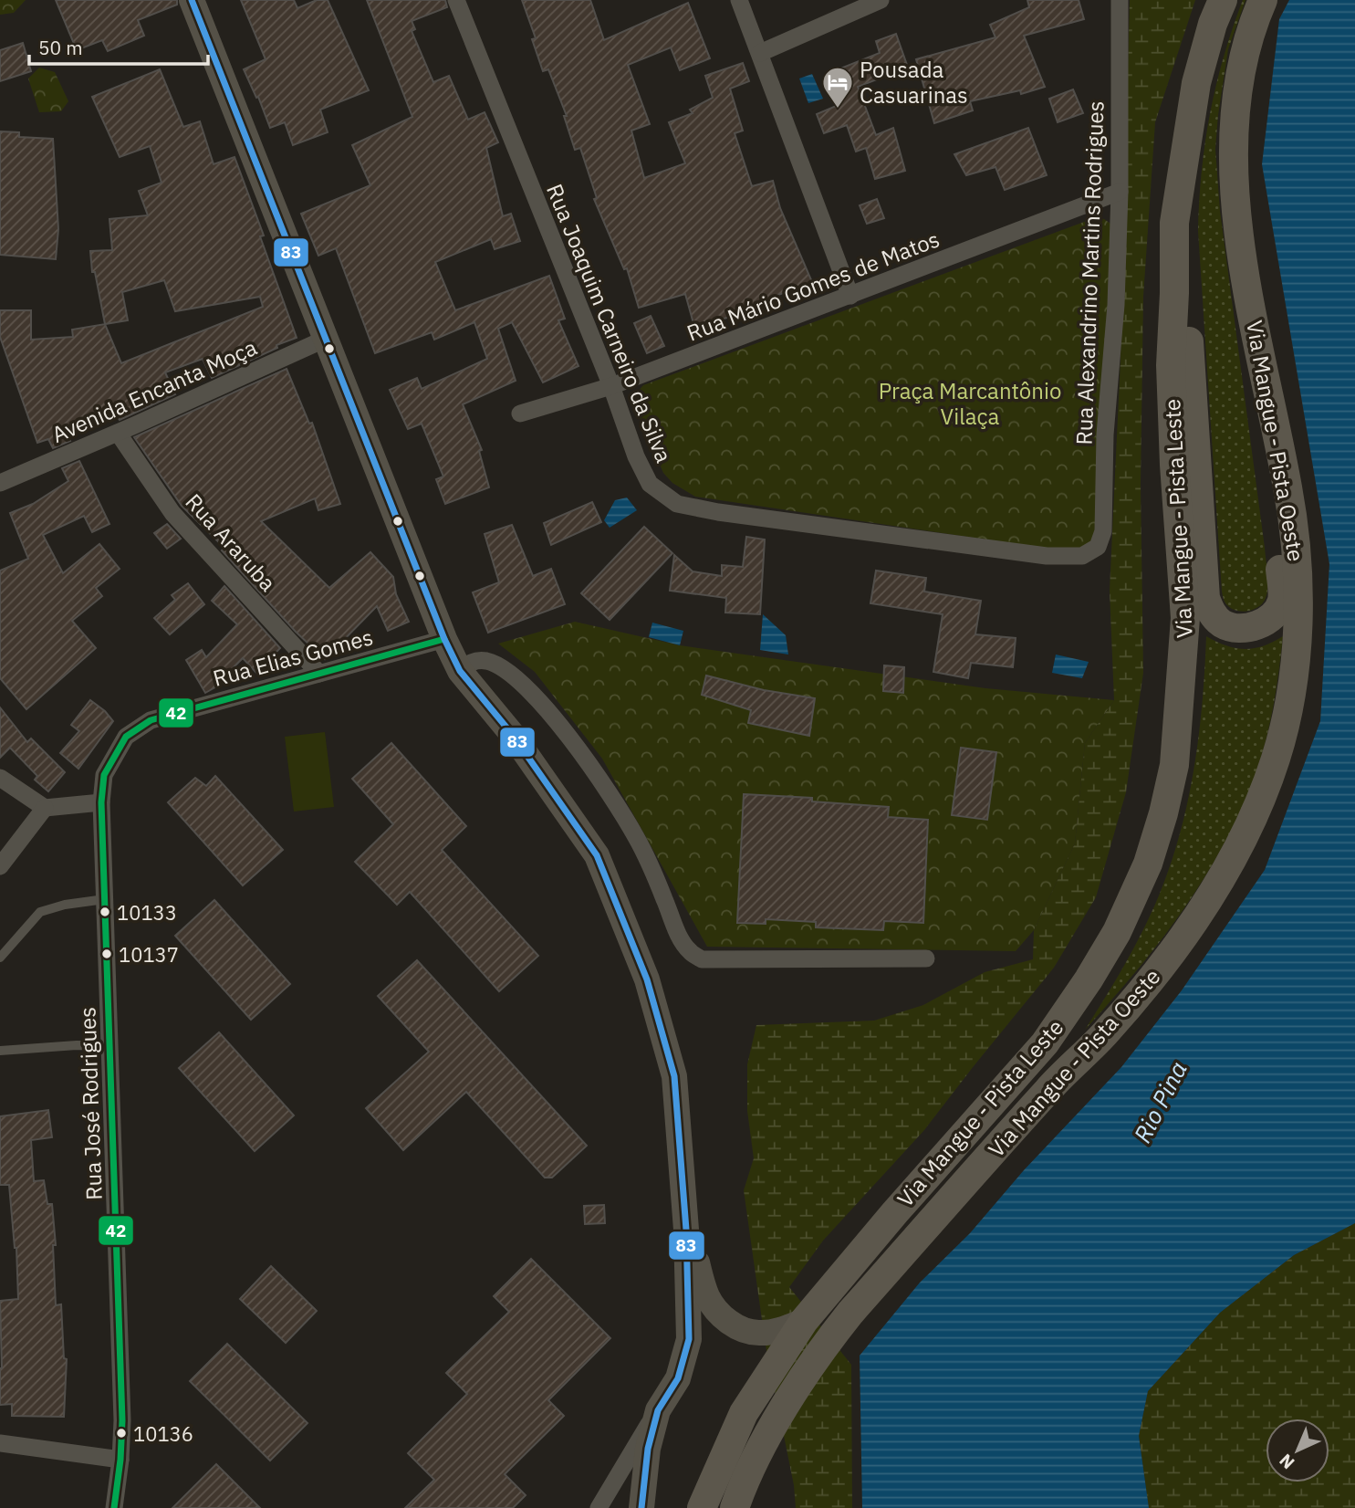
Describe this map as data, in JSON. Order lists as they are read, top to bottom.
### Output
{
  "streets": {
    "main road": ["Via Mangue - Pista Oeste", "Via Mangue - Pista Leste"],
    "street": [
      "Rua Alexandrino Martins Rodrigues",
      "Rua Mário Gomes de Matos",
      "Rua Joaquim Carneiro da Silva",
      "Avenida Encanta Moça",
      "Rua Araruba",
      "Rua Elias Gomes",
      "Rua José Rodrigues"
    ]
  },
  "crossings": [
    ["Rua Alexandrino Martins Rodrigues", "Rua Mário Gomes de Matos"],
    ["Rua Alexandrino Martins Rodrigues", "Rua Joaquim Carneiro da Silva"],
    ["Rua Mário Gomes de Matos", "Rua Joaquim Carneiro da Silva"],
    ["Avenida Encanta Moça", "Rua Araruba"],
    ["Rua Araruba", "Rua Elias Gomes"],
    ["Rua Elias Gomes", "Rua José Rodrigues"]
  ],
  "water": ["Rio Pina"],
  "parks": ["Praça Marcantônio Vilaça"],
  "places": {
    "hotel": ["Pousada Casuarinas"],
    "other": ["10133", "10137", "10136"]
  },
  "lines": ["transit line 83", "transit line 42"],
  "scale_bar": "50 m",
  "north": "bottom left"
}
